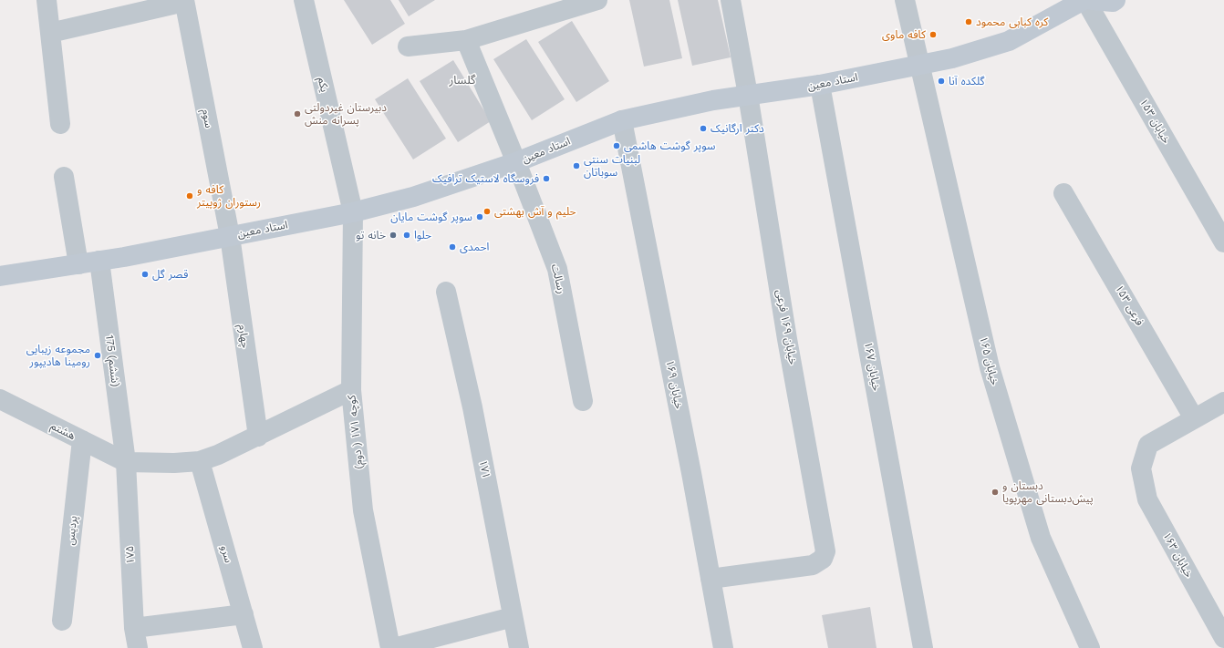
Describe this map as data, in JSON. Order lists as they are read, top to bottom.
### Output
{
  "streets": {
    "main road": ["استاد معین"],
    "street": [
      "یکم",
      "سوم",
      "خیابان ۱۵۳",
      "رسالت",
      "۱۵۳ فرعی",
      "خیابان ۱۶۹ فرعی",
      "چهارم",
      "175 (ششم)",
      "خیابان ۱۶۵",
      "خیابان ۱۶۷",
      "خیابان ۱۶۹",
      "هشتم",
      "کوچه ۱۷۱ ( دوم)",
      "۱۷۱",
      "پردیس",
      "سرو",
      "۱۷۵",
      "خیابان ۱۶۳"
    ]
  },
  "crossings": [
    ["استاد معین", "یکم"],
    ["استاد معین", "سوم"],
    ["استاد معین", "خیابان ۱۵۳"],
    ["استاد معین", "رسالت"],
    ["استاد معین", "خیابان ۱۶۹ فرعی"],
    ["استاد معین", "چهارم"],
    ["استاد معین", "175 (ششم)"],
    ["استاد معین", "خیابان ۱۶۵"],
    ["استاد معین", "خیابان ۱۶۷"],
    ["استاد معین", "خیابان ۱۶۹"],
    ["استاد معین", "کوچه ۱۷۱ ( دوم)"],
    ["یکم", "کوچه ۱۷۱ ( دوم)"],
    ["سوم", "چهارم"],
    ["۱۵۳ فرعی", "خیابان ۱۶۳"],
    ["خیابان ۱۶۹ فرعی", "خیابان ۱۶۹"],
    ["175 (ششم)", "هشتم"],
    ["175 (ششم)", "۱۷۵"],
    ["هشتم", "پردیس"],
    ["هشتم", "۱۷۵"]
  ],
  "districts": ["گلسار"],
  "places": [
    "کره کبابی محمود",
    "کافه ماوی",
    "گلکده آنا",
    "دبیرستان غیردولتی پسرانه منش",
    "دکتر ارگانیک",
    "سوپر گوشت هاشمی",
    "لبنیات سنتی سوباتان",
    "فروسگاه لاستیک ترافیک",
    "کافه و رستوران ژوپیتر",
    "حلیم و آش بهشتی",
    "سوپر گوشت مایان",
    "خانه تو",
    "حلوا",
    "احمدی",
    "قصر گل",
    "مجموعه زیبایی رومینا هادیپور",
    "دبستان و پیش‌دبستانی مهرپویا"
  ]
}
